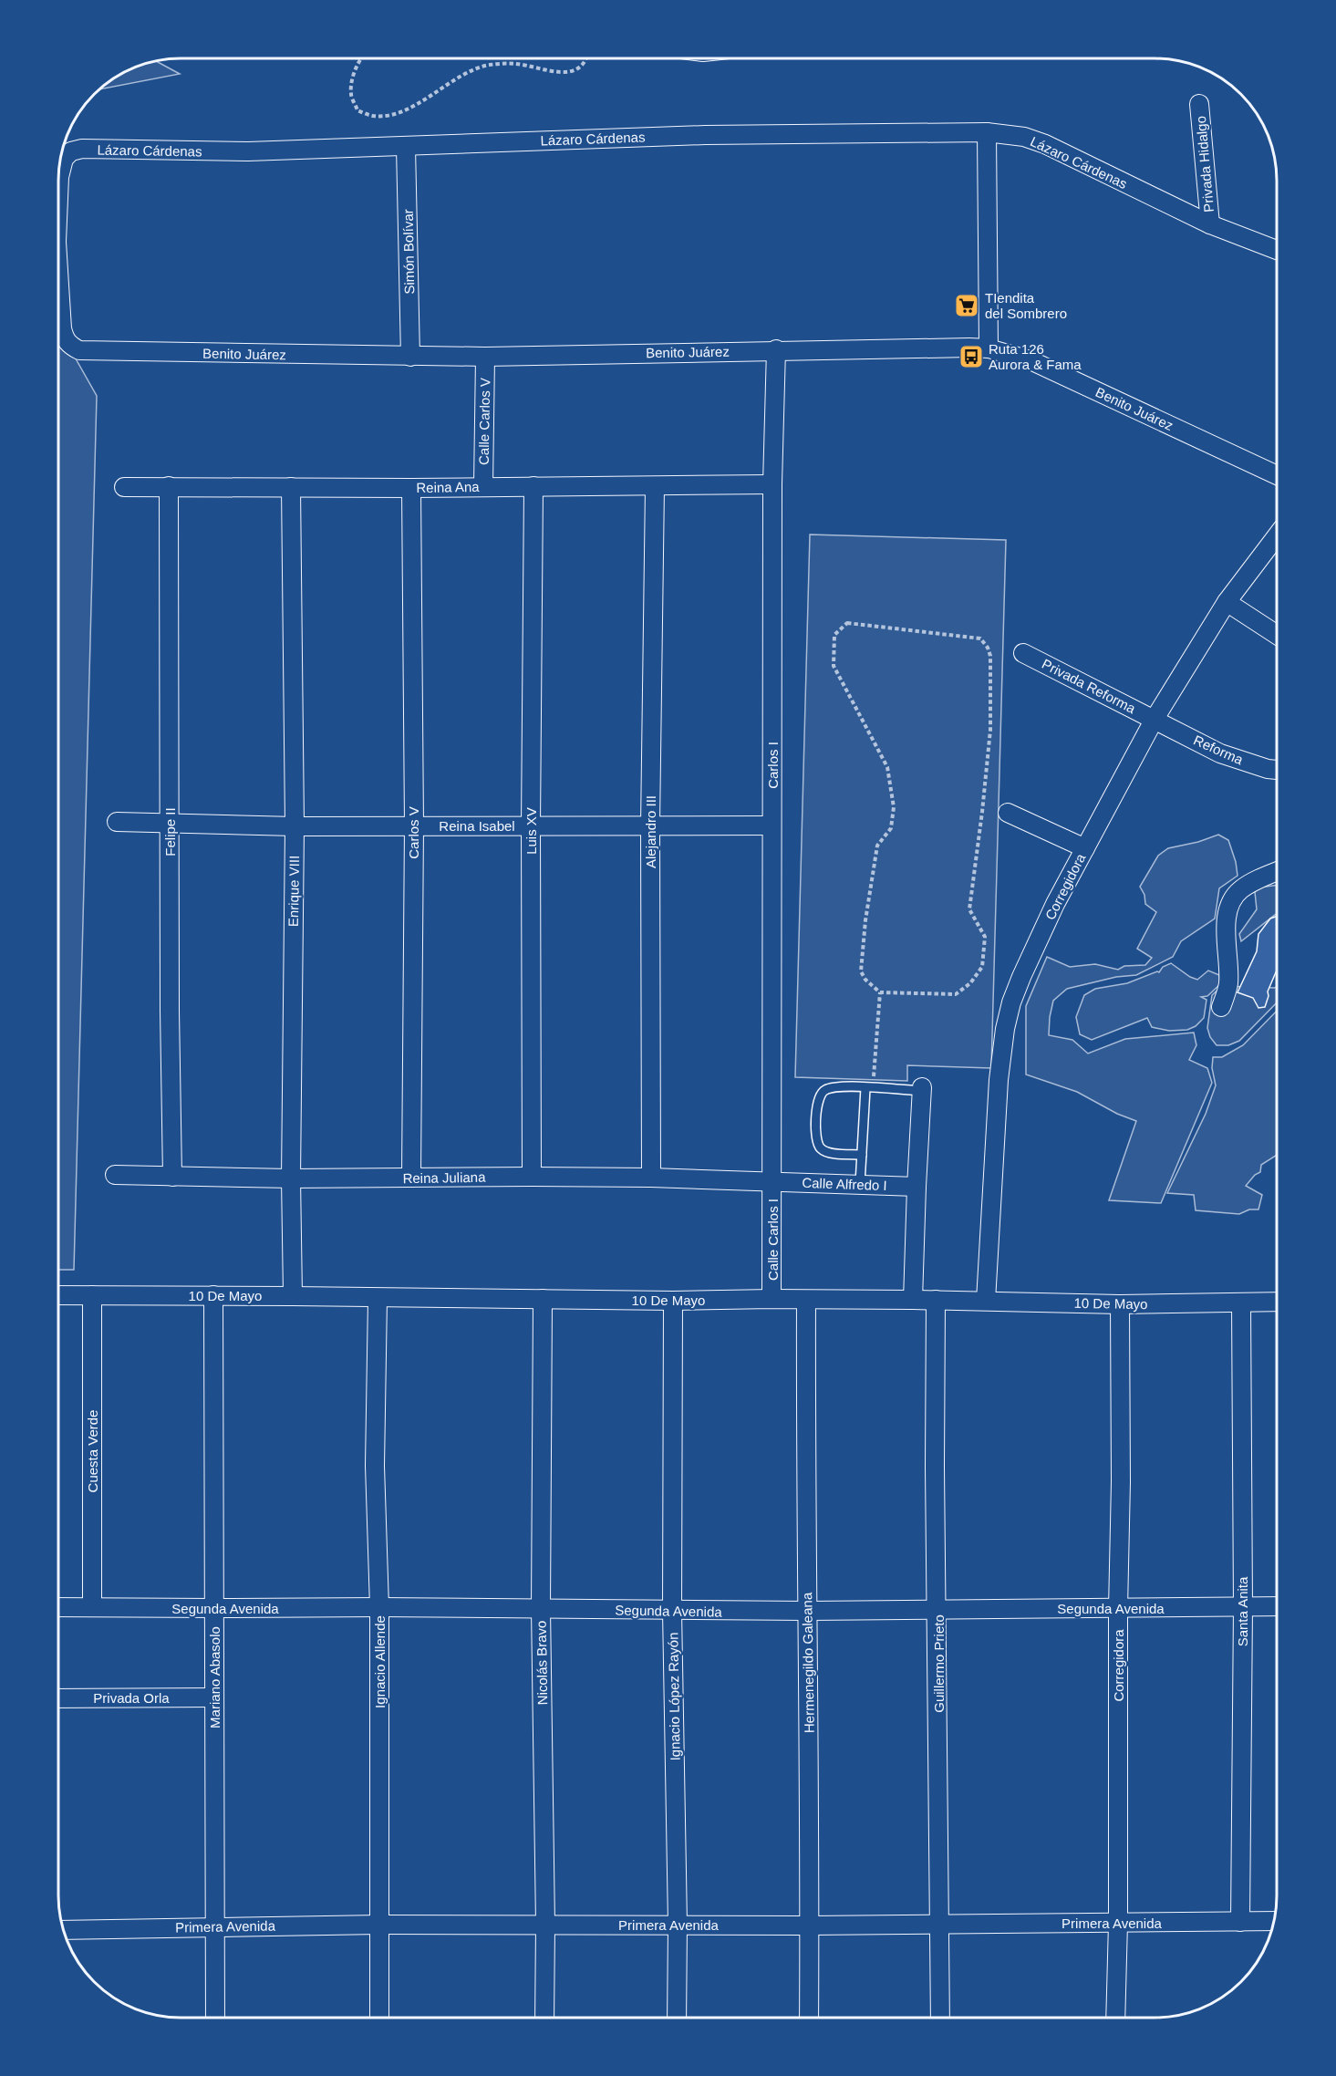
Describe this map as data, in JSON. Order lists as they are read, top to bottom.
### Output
{
  "streets": {
    "street": [
      "Lázaro Cárdenas",
      "Privada Hidalgo",
      "Simón Bolívar",
      "Benito Juárez",
      "Calle Carlos V",
      "Reina Ana",
      "Privada Reforma",
      "Reforma",
      "Carlos I",
      "Reina Isabel",
      "Luis XV",
      "Felipe II",
      "Alejandro III",
      "Carlos V",
      "Corregidora",
      "Enrique VIII",
      "Reina Juliana",
      "Calle Alfredo I",
      "Calle Carlos I",
      "10 De Mayo",
      "Cuesta Verde",
      "Segunda Avenida",
      "Santa Anita",
      "Ignacio Allende",
      "Nicolás Bravo",
      "Hermenegildo Galeana",
      "Guillermo Prieto",
      "Mariano Abasolo",
      "Ignacio López Rayón",
      "Privada Orla",
      "Primera Avenida"
    ]
  },
  "crossings": [
    ["Lázaro Cárdenas", "Privada Hidalgo"],
    ["Lázaro Cárdenas", "Simón Bolívar"],
    ["Lázaro Cárdenas", "Benito Juárez"],
    ["Simón Bolívar", "Benito Juárez"],
    ["Benito Juárez", "Calle Carlos V"],
    ["Benito Juárez", "Carlos I"],
    ["Calle Carlos V", "Reina Ana"],
    ["Reina Ana", "Carlos I"],
    ["Reina Ana", "Luis XV"],
    ["Reina Ana", "Felipe II"],
    ["Reina Ana", "Alejandro III"],
    ["Reina Ana", "Carlos V"],
    ["Reina Ana", "Enrique VIII"],
    ["Privada Reforma", "Reforma"],
    ["Privada Reforma", "Corregidora"],
    ["Reforma", "Corregidora"],
    ["Carlos I", "Reina Isabel"],
    ["Carlos I", "Reina Juliana"],
    ["Carlos I", "Calle Alfredo I"],
    ["Carlos I", "Calle Carlos I"],
    ["Reina Isabel", "Luis XV"],
    ["Reina Isabel", "Felipe II"],
    ["Reina Isabel", "Alejandro III"],
    ["Reina Isabel", "Carlos V"],
    ["Reina Isabel", "Enrique VIII"],
    ["Luis XV", "Reina Juliana"],
    ["Felipe II", "Reina Juliana"],
    ["Alejandro III", "Reina Juliana"],
    ["Carlos V", "Reina Juliana"],
    ["Corregidora", "10 De Mayo"],
    ["Corregidora", "Segunda Avenida"],
    ["Corregidora", "Primera Avenida"],
    ["Enrique VIII", "Reina Juliana"],
    ["Enrique VIII", "10 De Mayo"],
    ["Reina Juliana", "Calle Alfredo I"],
    ["Reina Juliana", "Calle Carlos I"],
    ["Calle Alfredo I", "Calle Carlos I"],
    ["Calle Carlos I", "10 De Mayo"],
    ["10 De Mayo", "Cuesta Verde"],
    ["10 De Mayo", "Santa Anita"],
    ["10 De Mayo", "Ignacio Allende"],
    ["10 De Mayo", "Nicolás Bravo"],
    ["10 De Mayo", "Hermenegildo Galeana"],
    ["10 De Mayo", "Guillermo Prieto"],
    ["10 De Mayo", "Mariano Abasolo"],
    ["10 De Mayo", "Ignacio López Rayón"],
    ["Cuesta Verde", "Segunda Avenida"],
    ["Segunda Avenida", "Santa Anita"],
    ["Segunda Avenida", "Ignacio Allende"],
    ["Segunda Avenida", "Nicolás Bravo"],
    ["Segunda Avenida", "Hermenegildo Galeana"],
    ["Segunda Avenida", "Guillermo Prieto"],
    ["Segunda Avenida", "Mariano Abasolo"],
    ["Segunda Avenida", "Ignacio López Rayón"],
    ["Santa Anita", "Primera Avenida"],
    ["Ignacio Allende", "Primera Avenida"],
    ["Nicolás Bravo", "Primera Avenida"],
    ["Hermenegildo Galeana", "Primera Avenida"],
    ["Guillermo Prieto", "Primera Avenida"],
    ["Mariano Abasolo", "Privada Orla"],
    ["Mariano Abasolo", "Primera Avenida"],
    ["Ignacio López Rayón", "Primera Avenida"]
  ],
  "places": {
    "supermarket": ["TIendita del Sombrero"],
    "bus stop": ["Ruta 126 Aurora & Fama"]
  }
}
